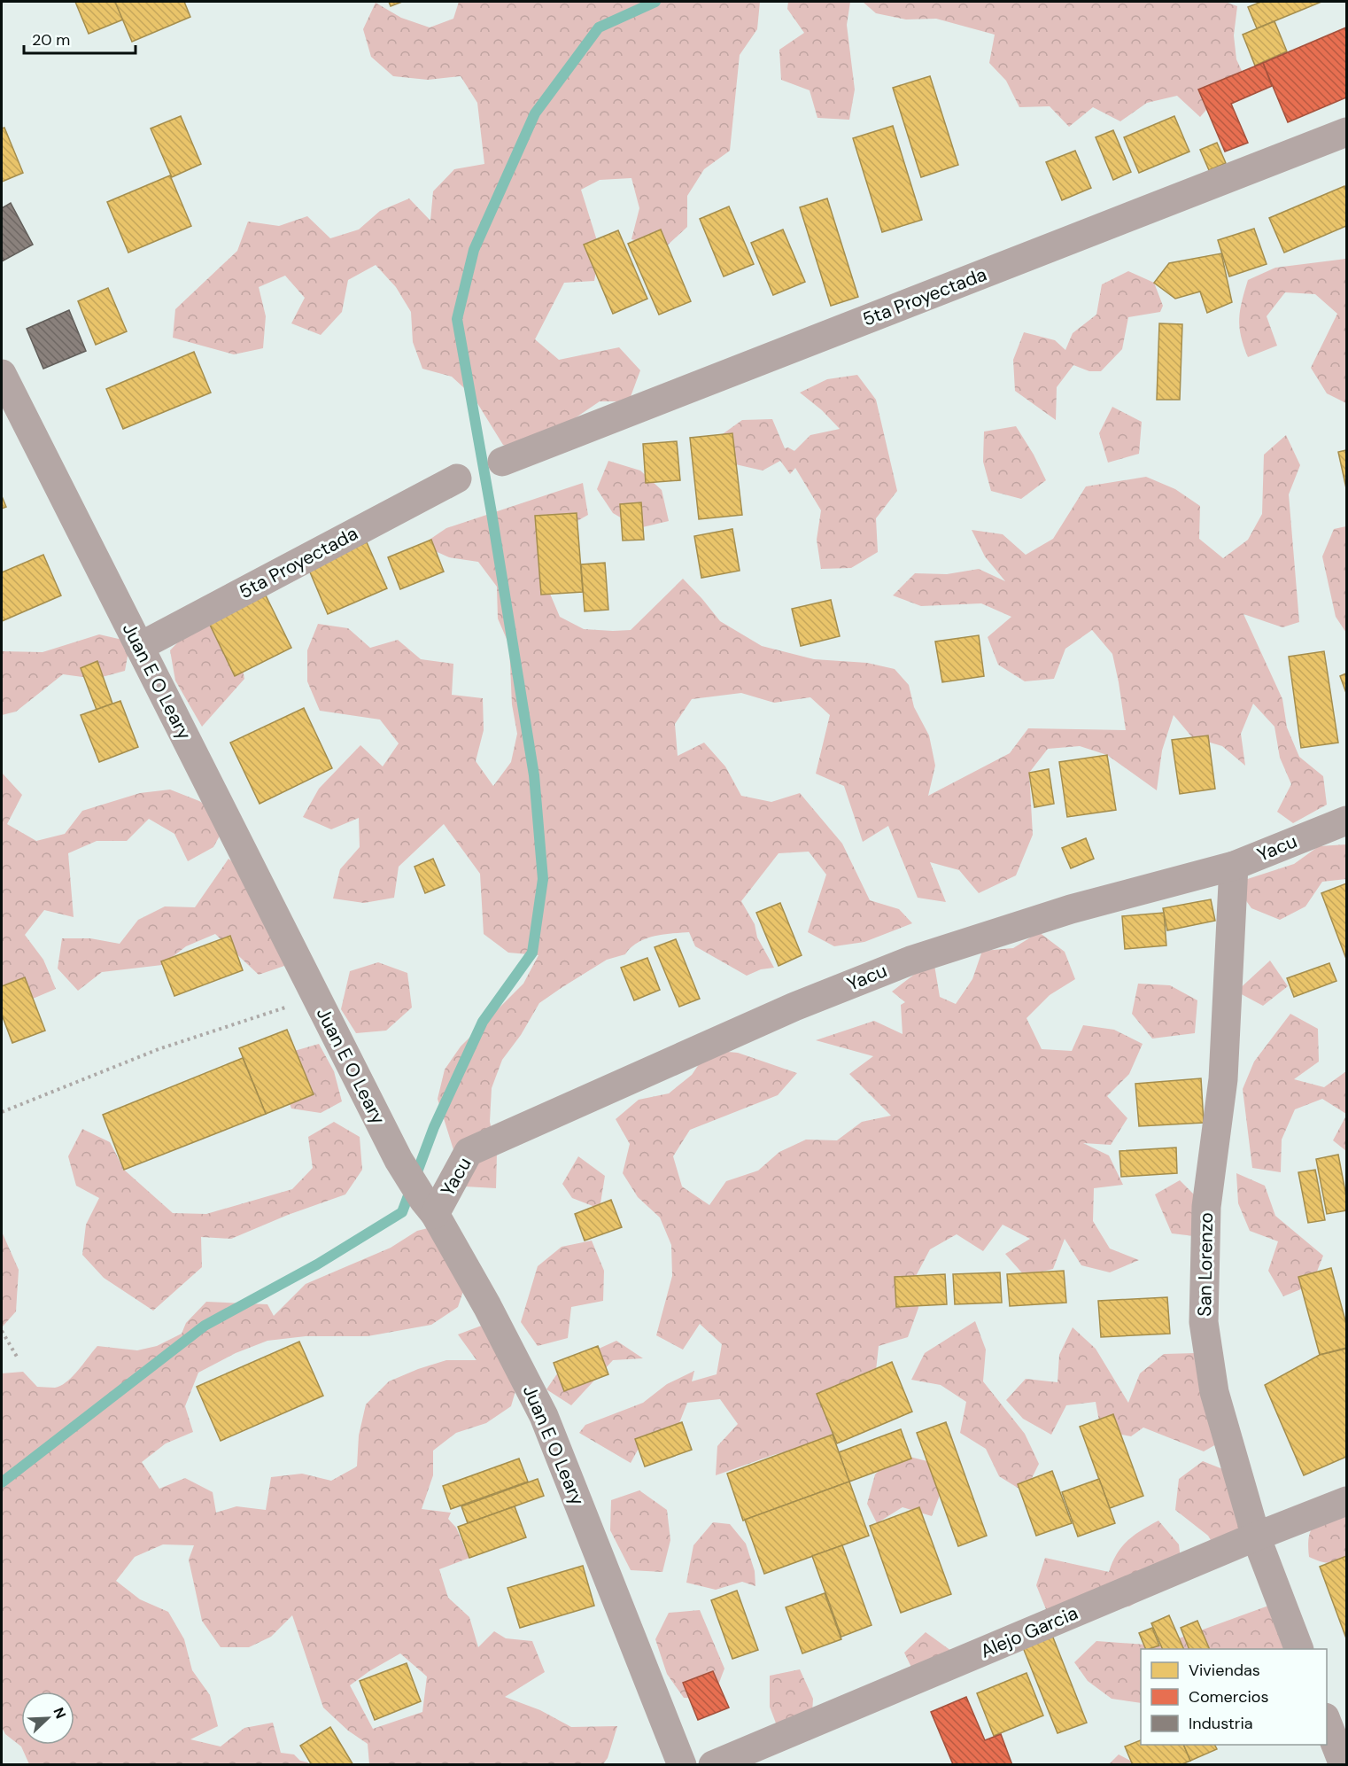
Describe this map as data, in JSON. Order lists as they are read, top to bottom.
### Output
{
  "streets": {
    "street": [
      "5ta Proyectada",
      "Juan E O Leary",
      "Yacu",
      "San Lorenzo",
      "Alejo Garcia"
    ]
  },
  "crossings": [
    ["5ta Proyectada", "Juan E O Leary"],
    ["Juan E O Leary", "Yacu"],
    ["Yacu", "San Lorenzo"],
    ["San Lorenzo", "Alejo Garcia"]
  ],
  "legend": ["Viviendas", "Comercios", "Industria"],
  "scale_bar": "20 m",
  "north": "top right"
}
